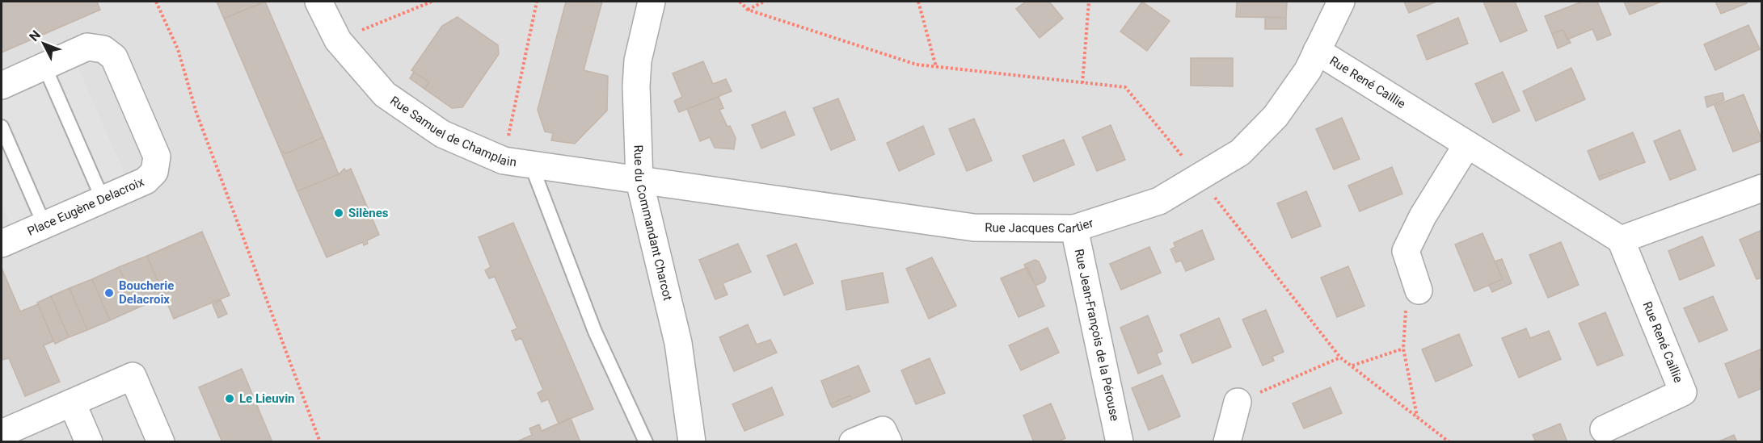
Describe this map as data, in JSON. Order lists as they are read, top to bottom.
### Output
{
  "streets": {
    "street": [
      "Rue René Caillie",
      "Rue Samuel de Champlain",
      "Place Eugène Delacroix",
      "Rue du Commandant Charcot",
      "Rue Jacques Cartier",
      "Rue Jean-François de la Pérouse"
    ]
  },
  "crossings": [
    ["Rue René Caillie", "Rue Jacques Cartier"],
    ["Rue Samuel de Champlain", "Rue du Commandant Charcot"],
    ["Rue Samuel de Champlain", "Rue Jacques Cartier"],
    ["Rue du Commandant Charcot", "Rue Jacques Cartier"],
    ["Rue Jacques Cartier", "Rue Jean-François de la Pérouse"]
  ],
  "places": ["Silènes", "Boucherie Delacroix", "Le Lieuvin"],
  "north": "top left"
}
